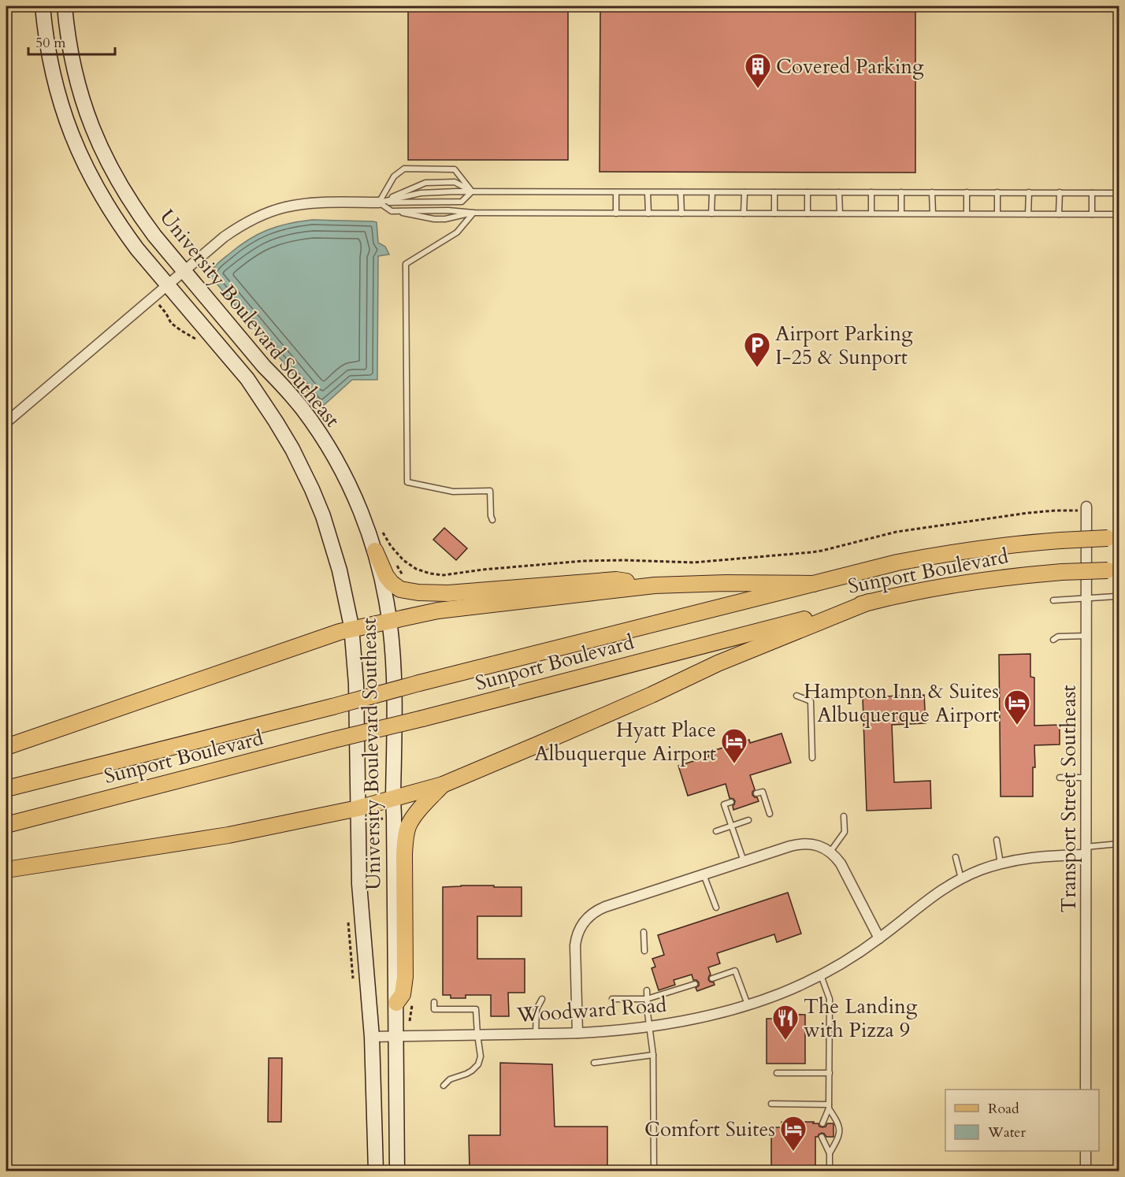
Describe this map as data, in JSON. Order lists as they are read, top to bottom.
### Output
{
  "streets": {
    "main road": ["University Boulevard Southeast", "Sunport Boulevard"],
    "street": ["Transport Street Southeast", "Woodward Road"]
  },
  "crossings": [
    ["University Boulevard Southeast", "Woodward Road"],
    ["Transport Street Southeast", "Woodward Road"]
  ],
  "places": {
    "building": ["Covered Parking"],
    "parking": ["Airport Parking I-25 & Sunport"],
    "hotel": ["Hampton Inn & Suites Albuquerque Airport", "Hyatt Place Albuquerque Airport", "Comfort Suites"],
    "restaurant": ["The Landing with Pizza 9"]
  },
  "legend": ["Road", "Water"],
  "scale_bar": "50 m"
}
